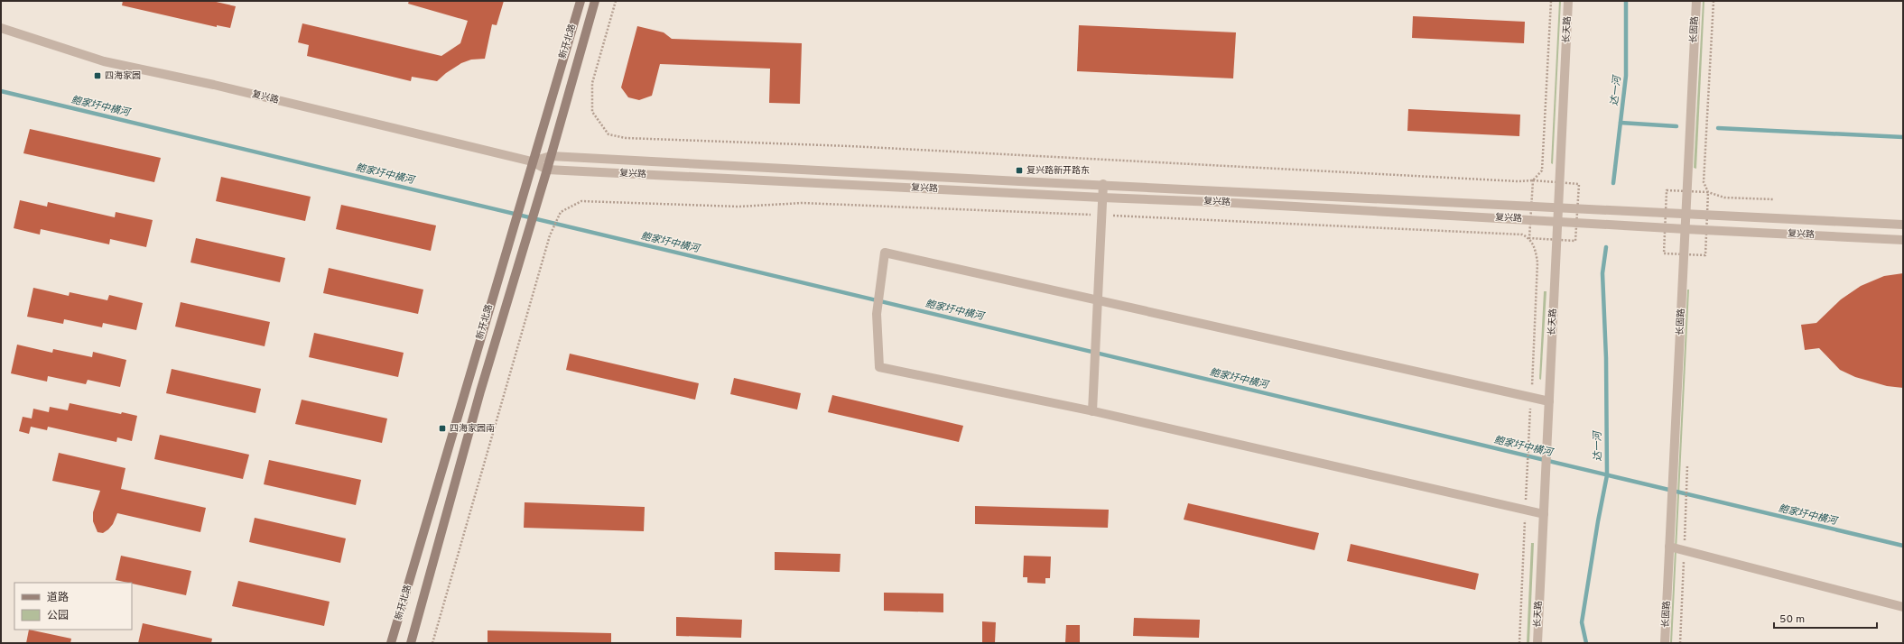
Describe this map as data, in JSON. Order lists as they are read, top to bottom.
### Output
{
  "streets": {
    "main road": ["新开北路"],
    "street": ["长天路", "长固路", "复兴路"]
  },
  "crossings": [
    ["长天路", "复兴路"],
    ["长固路", "复兴路"],
    ["新开北路", "复兴路"]
  ],
  "water": ["达一河", "鲍家圩中横河"],
  "places": {
    "transit": ["四海家园", "复兴路新开路东", "四海家园南"]
  },
  "legend": ["道路", "公园"],
  "scale_bar": "50 m"
}
